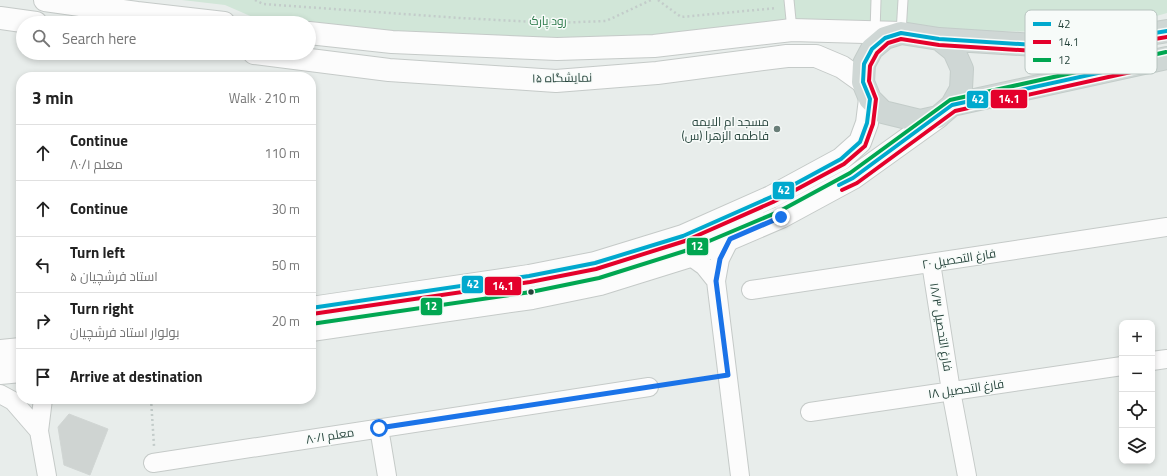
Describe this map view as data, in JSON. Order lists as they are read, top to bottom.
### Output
{
  "streets": {
    "street": [
      "نمایشگاه ۱۵",
      "فارغ التحصیل ۲۰",
      "فارغ التحصیل ۱۸/۳",
      "فارغ التحصیل ۱۸",
      "معلم ۸۰/۱"
    ]
  },
  "crossings": [
    ["فارغ التحصیل ۲۰", "فارغ التحصیل ۱۸/۳"],
    ["فارغ التحصیل ۱۸/۳", "فارغ التحصیل ۱۸"]
  ],
  "parks": ["رود پارک"],
  "places": ["مسجد ام الایمه فاطمه الزهرا (س)"],
  "lines": ["transit line 42", "transit line 14.1", "transit line 12"],
  "legend": ["42", "14.1", "12"],
  "page": {
    "search": "Search here",
    "heading": ["3 min", "Walk · 210 m"],
    "list": [
      ["Continue", "معلم ۸۰/۱", "110 m"],
      ["Continue", "30 m"],
      ["Turn left", "استاد فرشچیان ۵", "50 m"],
      ["Turn right", "بولوار استاد فرشچیان", "20 m"],
      "Arrive at destination"
    ],
    "map_buttons": ["+", "−"]
  }
}
